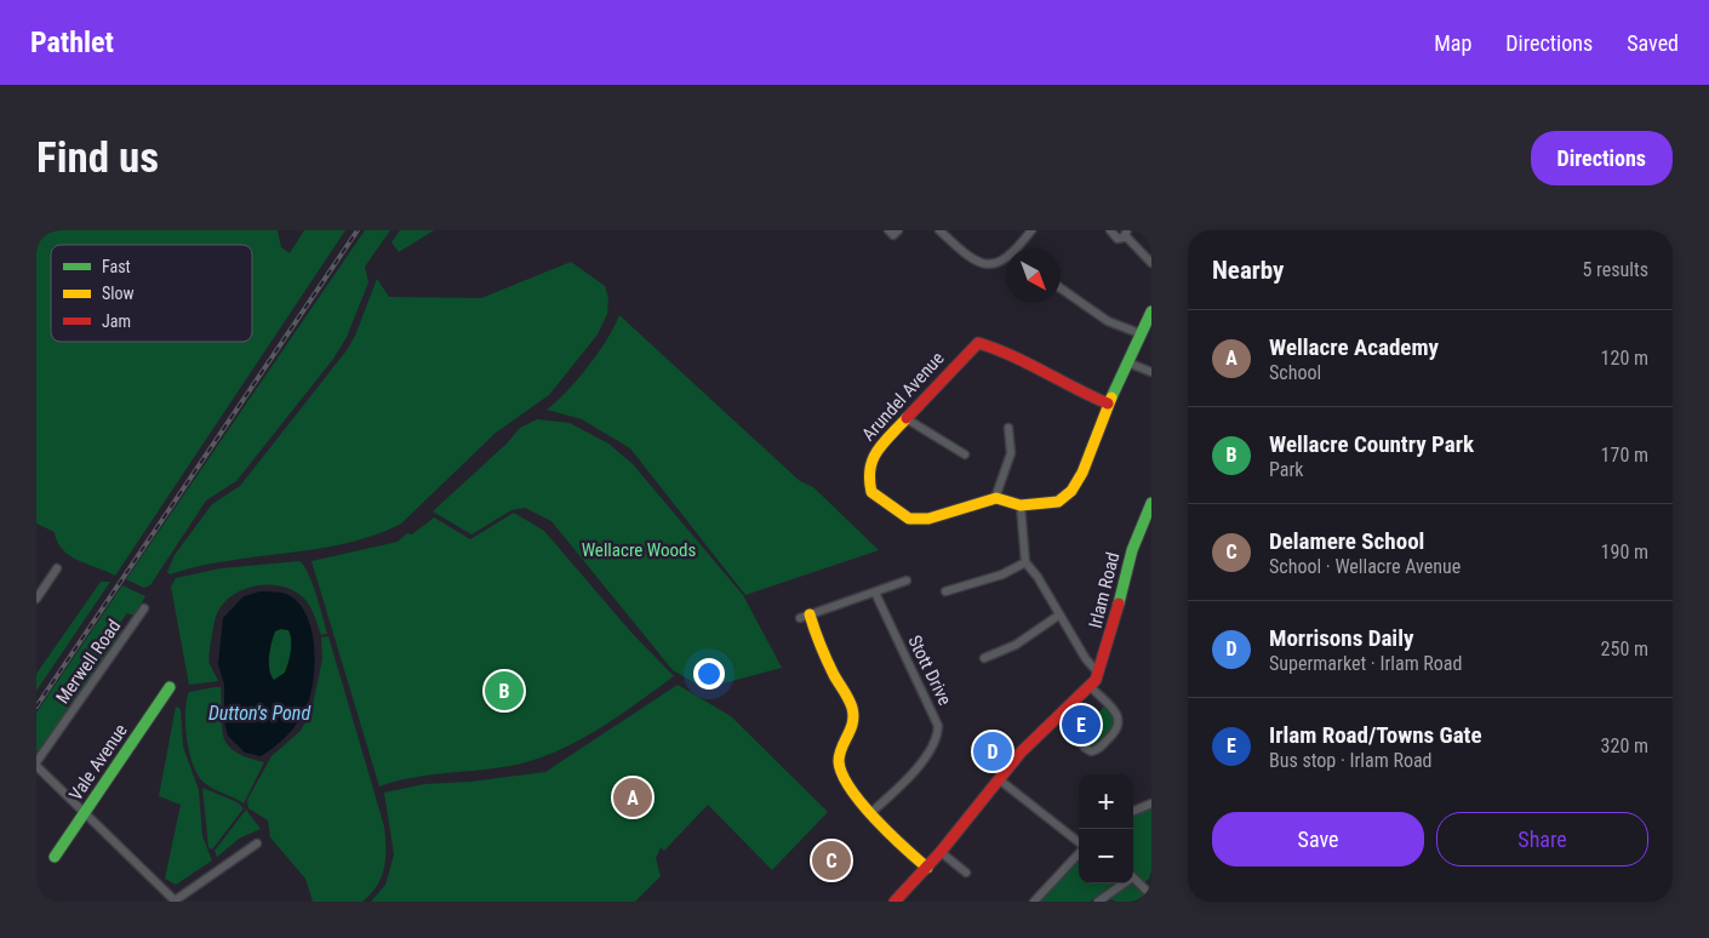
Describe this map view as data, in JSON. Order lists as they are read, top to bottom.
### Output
{
  "streets": {
    "street": [
      "Arundel Avenue",
      "Irlam Road",
      "Merwell Road",
      "Stott Drive",
      "Vale Avenue"
    ]
  },
  "water": ["Dutton's Pond"],
  "parks": ["Wellacre Woods"],
  "legend": ["Fast", "Slow", "Jam"],
  "north": "bottom right",
  "page": {
    "header": "Pathlet",
    "nav": ["Map", "Directions", "Saved"],
    "buttons": [
      "Directions",
      ["Save", "Share"]
    ],
    "title": "Find us",
    "heading": ["Nearby", "5 results"],
    "list": [
      {
        "mark": "A",
        "name": "Wellacre Academy",
        "note": "School",
        "value": "120 m"
      },
      {
        "mark": "B",
        "name": "Wellacre Country Park",
        "note": "Park",
        "value": "170 m"
      },
      {
        "mark": "C",
        "name": "Delamere School",
        "note": "School · Wellacre Avenue",
        "value": "190 m"
      },
      {
        "mark": "D",
        "name": "Morrisons Daily",
        "note": "Supermarket · Irlam Road",
        "value": "250 m"
      },
      {
        "mark": "E",
        "name": "Irlam Road/Towns Gate",
        "note": "Bus stop · Irlam Road",
        "value": "320 m"
      }
    ],
    "pins": [
      "B",
      "E",
      "D",
      "A",
      "C"
    ],
    "map_buttons": ["+", "−"]
  }
}
